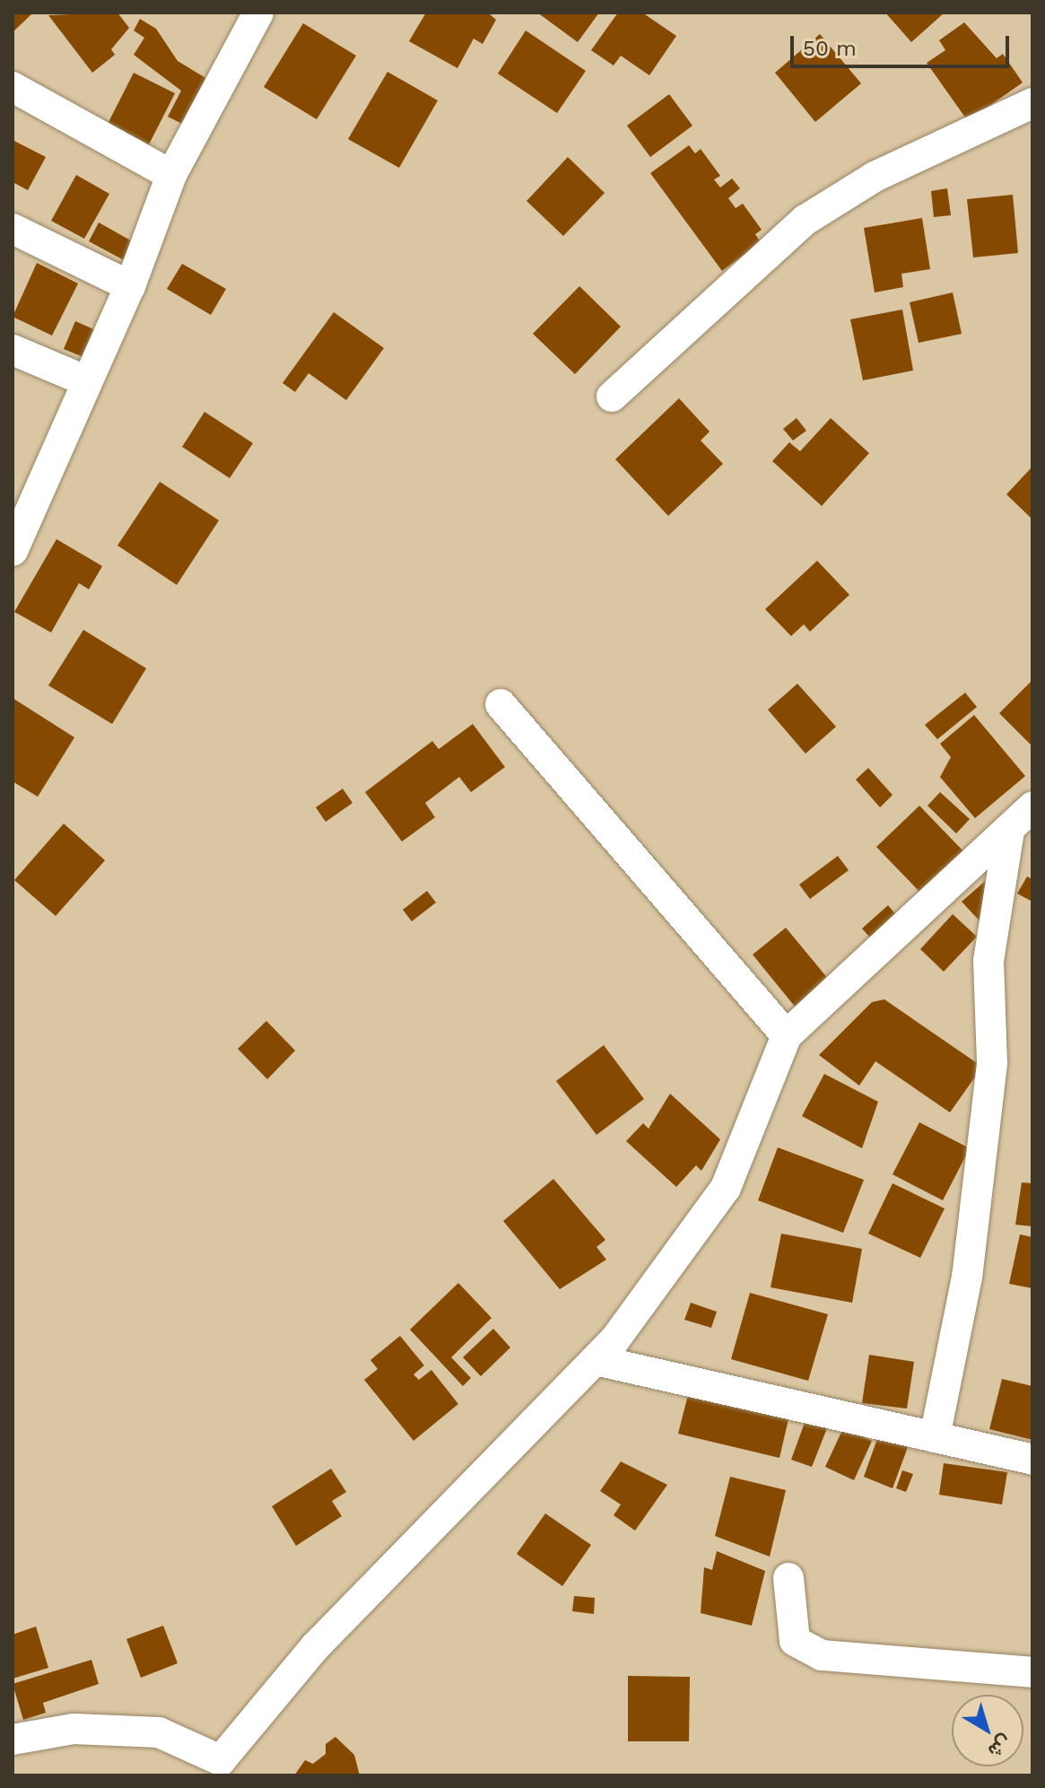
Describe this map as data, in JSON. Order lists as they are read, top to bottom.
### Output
{
  "scale_bar": "50 m",
  "north": "bottom right"
}
